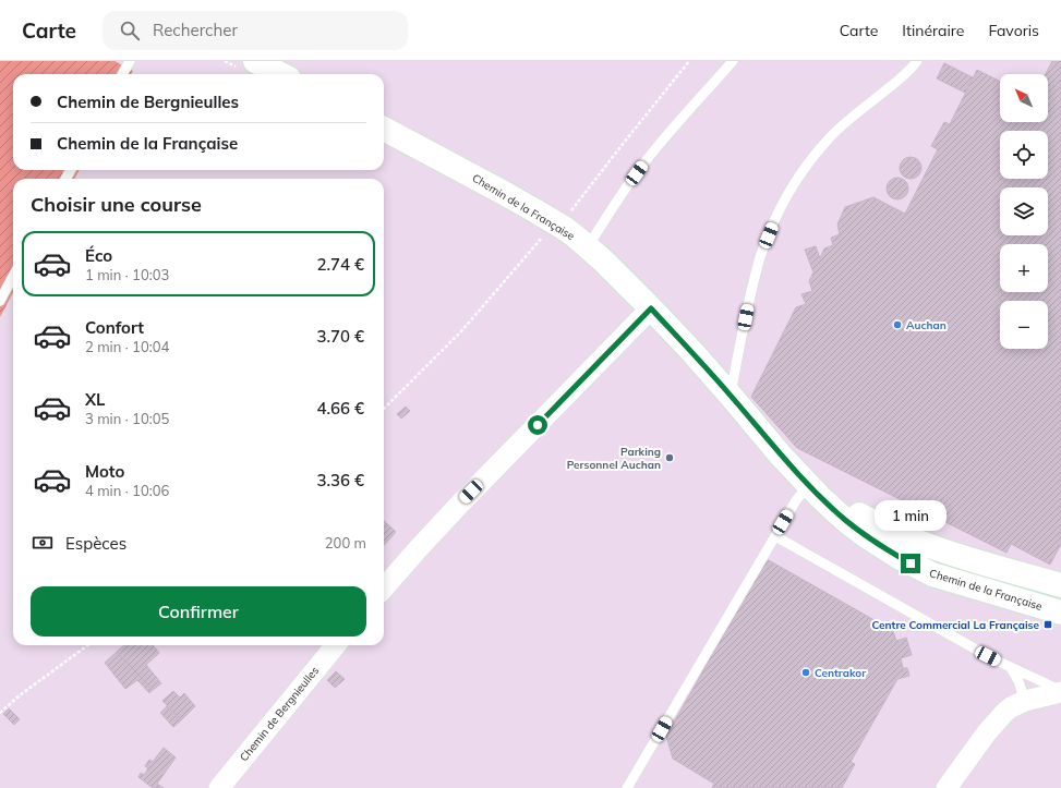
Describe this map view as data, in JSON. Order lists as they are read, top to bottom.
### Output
{
  "streets": {
    "street": ["Chemin de la Française", "Chemin de Bergnieulles"]
  },
  "places": {
    "other": ["Auchan", "Parking Personnel Auchan", "Centrakor"],
    "transit": ["Centre Commercial La Française"]
  },
  "north": "top left",
  "page": {
    "header": "Carte",
    "search": "Rechercher",
    "nav": ["Carte", "Itinéraire", "Favoris"],
    "map_buttons": ["+", "−"],
    "banner": ["Chemin de Bergnieulles", "Chemin de la Française"],
    "heading": "Choisir une course",
    "list": [
      {
        "name": "Éco",
        "note": "1 min · 10:03",
        "value": "2.74 €"
      },
      {
        "name": "Confort",
        "note": "2 min · 10:04",
        "value": "3.70 €"
      },
      {
        "name": "XL",
        "note": "3 min · 10:05",
        "value": "4.66 €"
      },
      {
        "name": "Moto",
        "note": "4 min · 10:06",
        "value": "3.36 €"
      }
    ],
    "bubble": "1 min",
    "pay": ["Espèces", "200 m"],
    "buttons": "Confirmer"
  }
}
